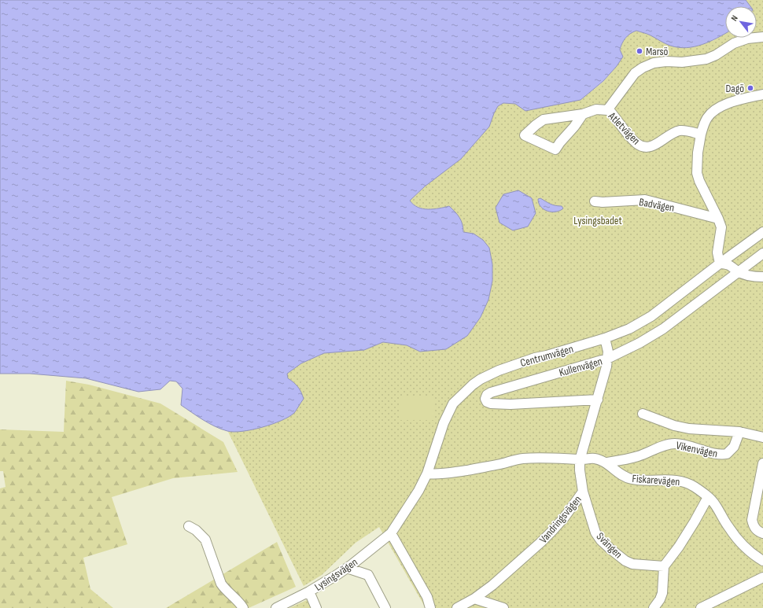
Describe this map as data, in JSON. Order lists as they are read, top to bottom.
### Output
{
  "streets": {
    "street": [
      "Atletvägen",
      "Badvägen",
      "Centrumvägen",
      "Kullenvägen",
      "Vikenvägen",
      "Fiskarevägen",
      "Vandringsvägen",
      "Svängen",
      "Lysingsvägen"
    ]
  },
  "crossings": [
    ["Centrumvägen", "Fiskarevägen"],
    ["Centrumvägen", "Vandringsvägen"],
    ["Centrumvägen", "Lysingsvägen"],
    ["Kullenvägen", "Vandringsvägen"],
    ["Vikenvägen", "Fiskarevägen"],
    ["Fiskarevägen", "Vandringsvägen"],
    ["Vandringsvägen", "Svängen"]
  ],
  "parks": ["Lysingsbadet"],
  "places": ["Marsö", "Dagö"],
  "north": "top left"
}
